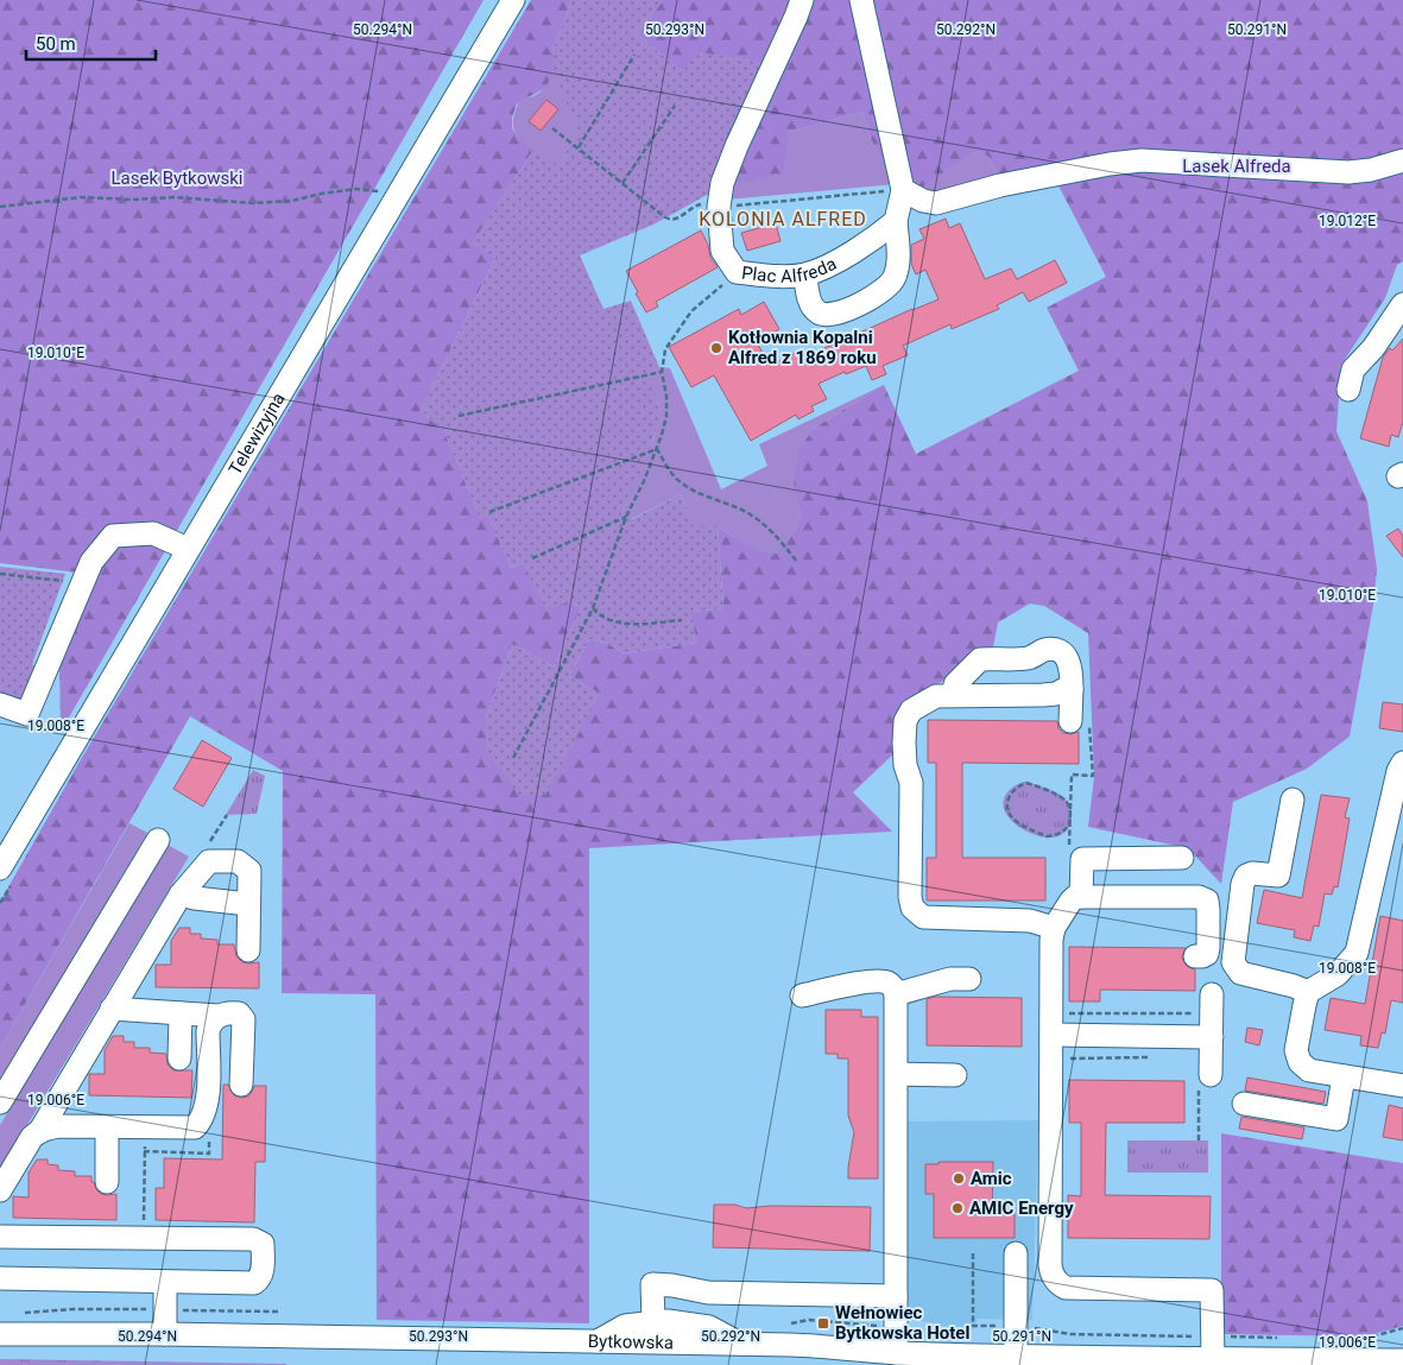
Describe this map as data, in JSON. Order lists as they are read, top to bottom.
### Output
{
  "streets": {
    "street": ["Plac Alfreda", "Telewizyjna", "Bytkowska"]
  },
  "districts": ["KOLONIA ALFRED"],
  "parks": ["Lasek Alfreda", "Lasek Bytkowski"],
  "places": {
    "other": ["Kotłownia Kopalni Alfred z 1869 roku", "Amic", "AMIC Energy"],
    "transit": ["Wełnowiec Bytkowska Hotel"]
  },
  "scale_bar": "50 m",
  "coordinates": [
    "50.294°N",
    "50.293°N",
    "50.291°N",
    "50.292°N",
    "19.012°E",
    "19.010°E",
    "19.008°E",
    "19.006°E"
  ]
}
